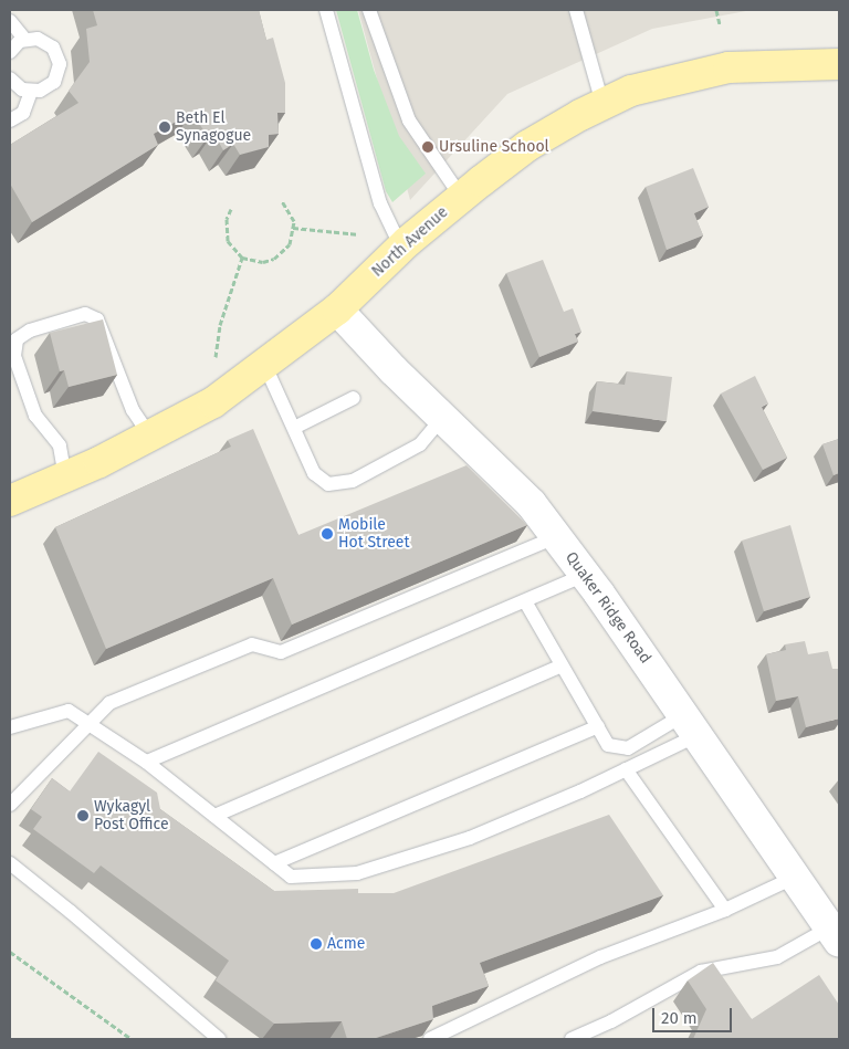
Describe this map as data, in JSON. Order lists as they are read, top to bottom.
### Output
{
  "streets": {
    "main road": ["North Avenue"],
    "street": ["Quaker Ridge Road"]
  },
  "crossings": [
    ["North Avenue", "Quaker Ridge Road"]
  ],
  "places": [
    "Beth El Synagogue",
    "Ursuline School",
    "Mobile Hot Street",
    "Wykagyl Post Office",
    "Acme"
  ],
  "scale_bar": "20 m"
}
